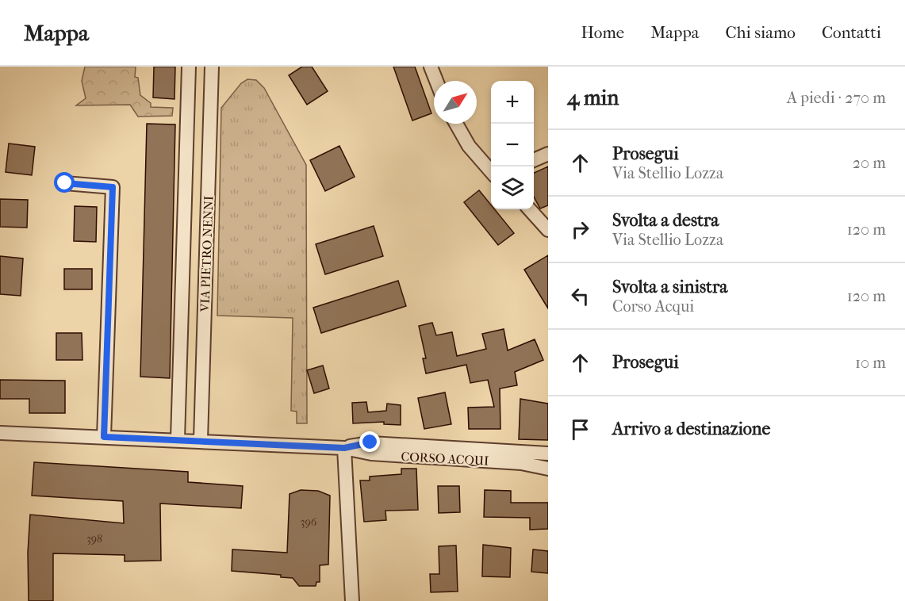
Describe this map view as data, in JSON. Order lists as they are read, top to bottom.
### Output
{
  "streets": {
    "street": ["VIA PIETRO NENNI", "CORSO ACQUI"]
  },
  "crossings": [
    ["VIA PIETRO NENNI", "CORSO ACQUI"]
  ],
  "house_numbers": ["396", "398"],
  "north": "top right",
  "page": {
    "header": "Mappa",
    "nav": [
      "Home",
      "Mappa",
      "Chi siamo",
      "Contatti"
    ],
    "heading": ["4 min", "A piedi · 270 m"],
    "map_buttons": ["+", "−"],
    "list": [
      ["Prosegui", "Via Stellio Lozza", "20 m"],
      ["Svolta a destra", "Via Stellio Lozza", "120 m"],
      ["Svolta a sinistra", "Corso Acqui", "120 m"],
      ["Prosegui", "10 m"],
      "Arrivo a destinazione"
    ]
  }
}
